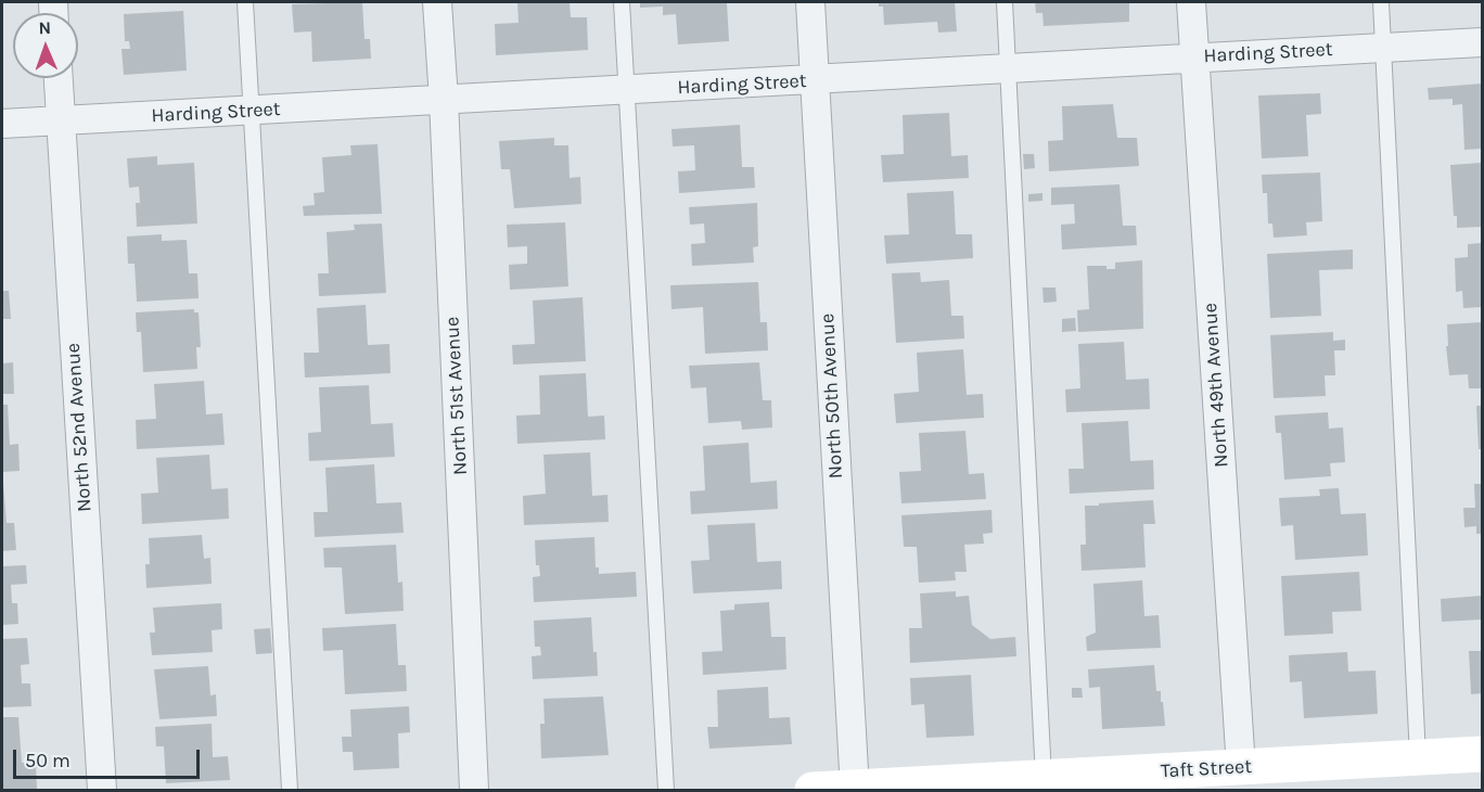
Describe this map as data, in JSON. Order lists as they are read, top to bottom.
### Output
{
  "streets": {
    "street": [
      "Harding Street",
      "North 49th Avenue",
      "North 51st Avenue",
      "North 50th Avenue",
      "North 52nd Avenue",
      "Taft Street"
    ]
  },
  "crossings": [
    ["Harding Street", "North 49th Avenue"],
    ["Harding Street", "North 51st Avenue"],
    ["Harding Street", "North 50th Avenue"],
    ["Harding Street", "North 52nd Avenue"],
    ["North 49th Avenue", "Taft Street"],
    ["North 50th Avenue", "Taft Street"]
  ],
  "scale_bar": "50 m",
  "north": "top"
}
